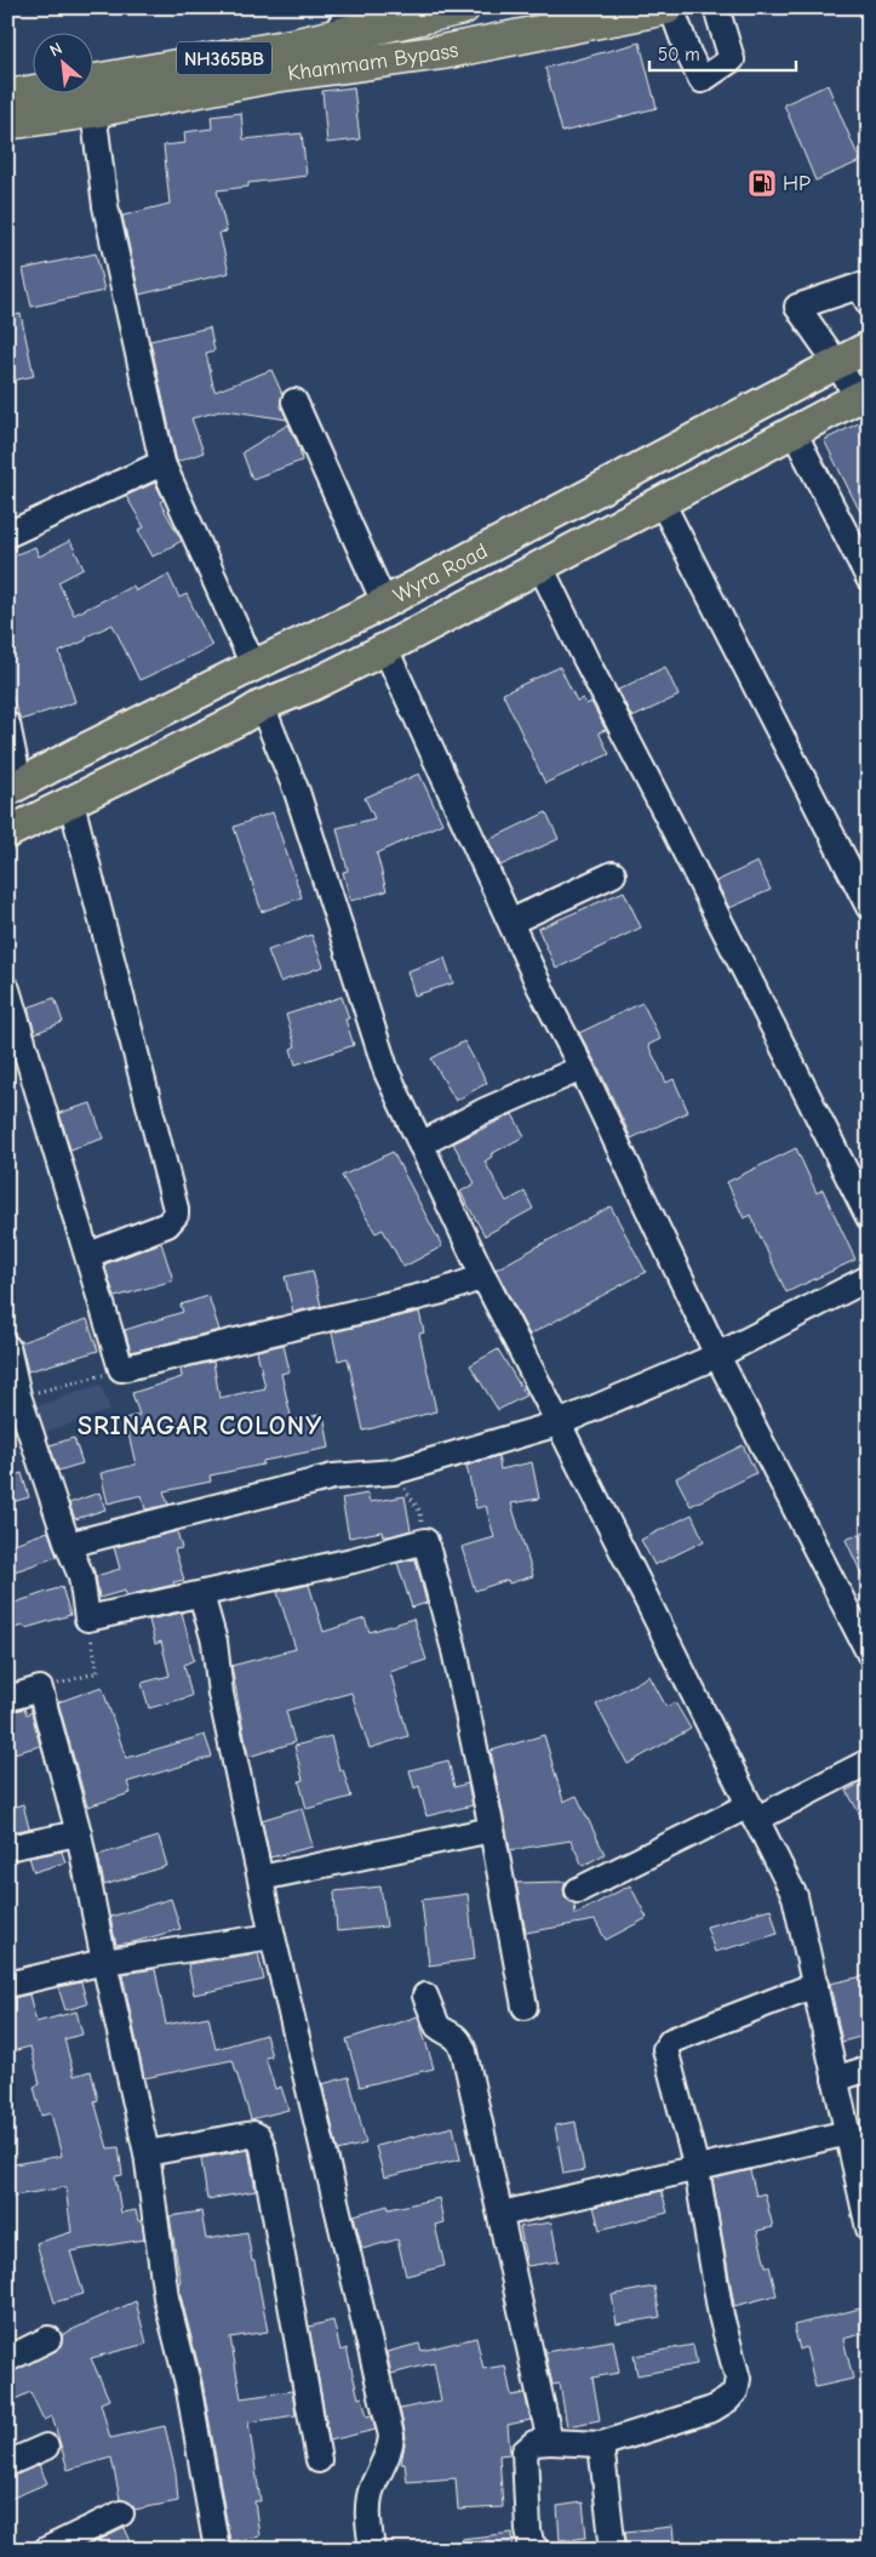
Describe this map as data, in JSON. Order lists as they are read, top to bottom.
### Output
{
  "streets": {
    "highway": ["NH365BB", "Khammam Bypass"],
    "main road": ["Wyra Road"]
  },
  "districts": ["SRINAGAR COLONY"],
  "places": {
    "fuel station": ["HP"]
  },
  "scale_bar": "50 m",
  "north": "top left"
}
